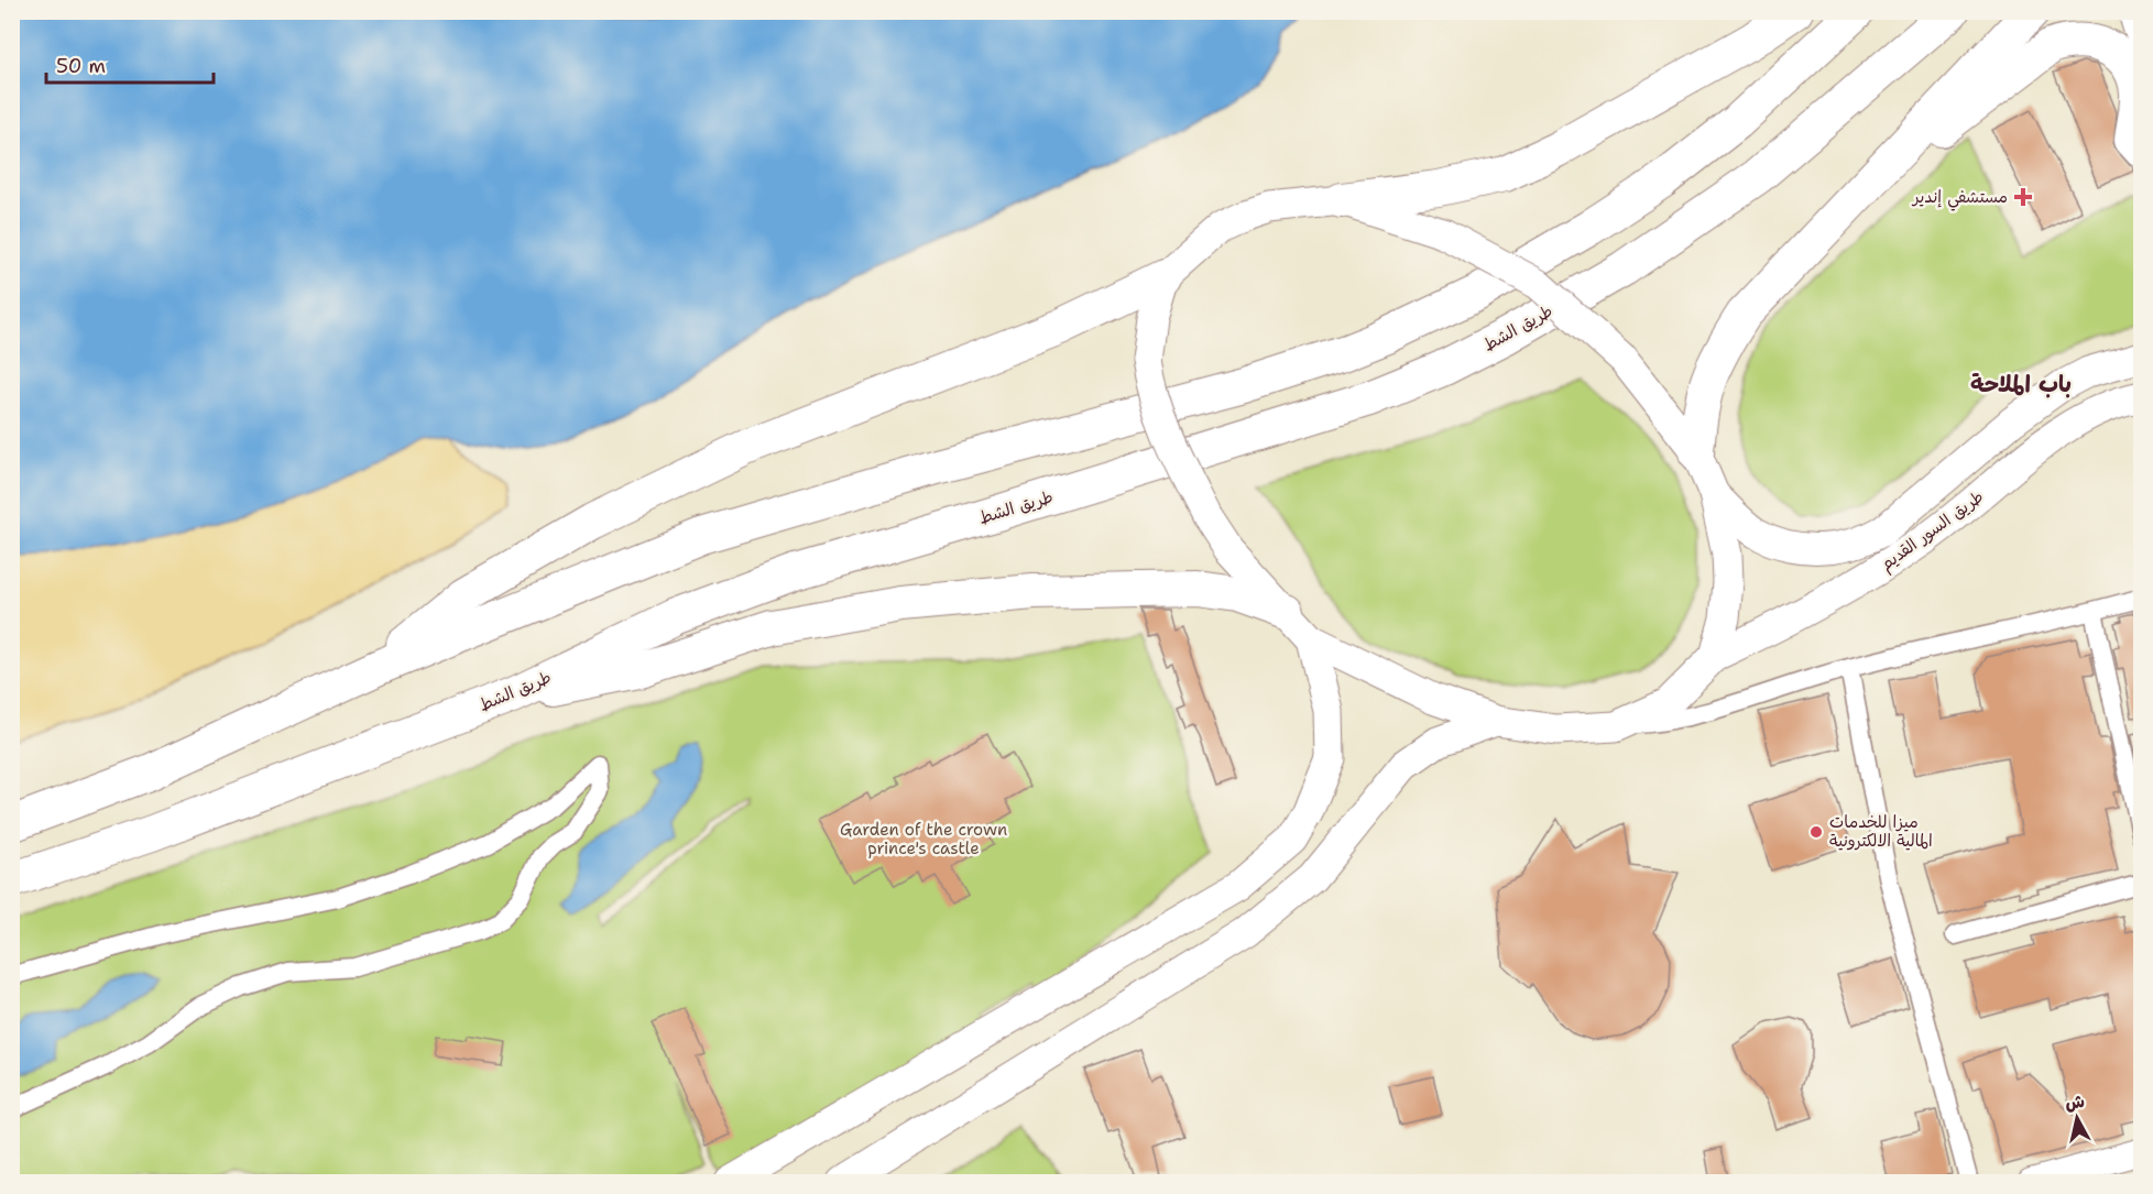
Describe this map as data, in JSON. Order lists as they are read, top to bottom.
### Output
{
  "streets": {
    "highway": ["طريق الشط"],
    "main road": ["طريق السور القديم"]
  },
  "districts": ["باب الملاحة"],
  "parks": ["Garden of the crown prince's castle"],
  "places": {
    "health": ["مستشفي إندير"],
    "other": ["ميزا للخدمات المالية الالكترونية"]
  },
  "scale_bar": "50 m",
  "north": "top"
}
